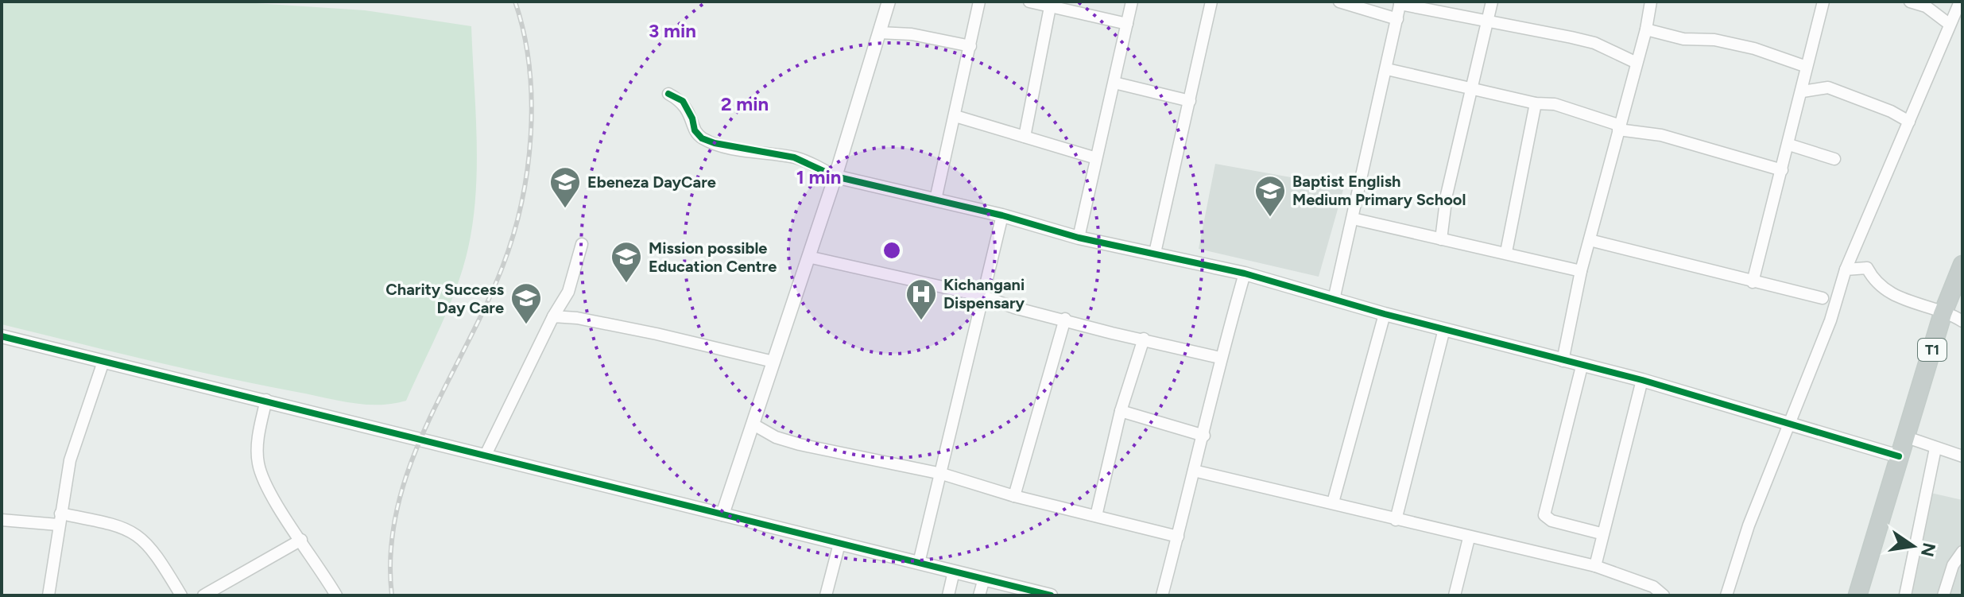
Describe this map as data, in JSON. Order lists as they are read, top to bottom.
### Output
{
  "streets": {
    "highway": ["T1"]
  },
  "places": {
    "school or university": [
      "Ebeneza DayCare",
      "Baptist English Medium Primary School",
      "Mission possible Education Centre",
      "Charity Success Day Care"
    ],
    "hospital": ["Kichangani Dispensary"]
  },
  "north": "right",
  "rings": ["3 min", "2 min", "1 min"]
}
